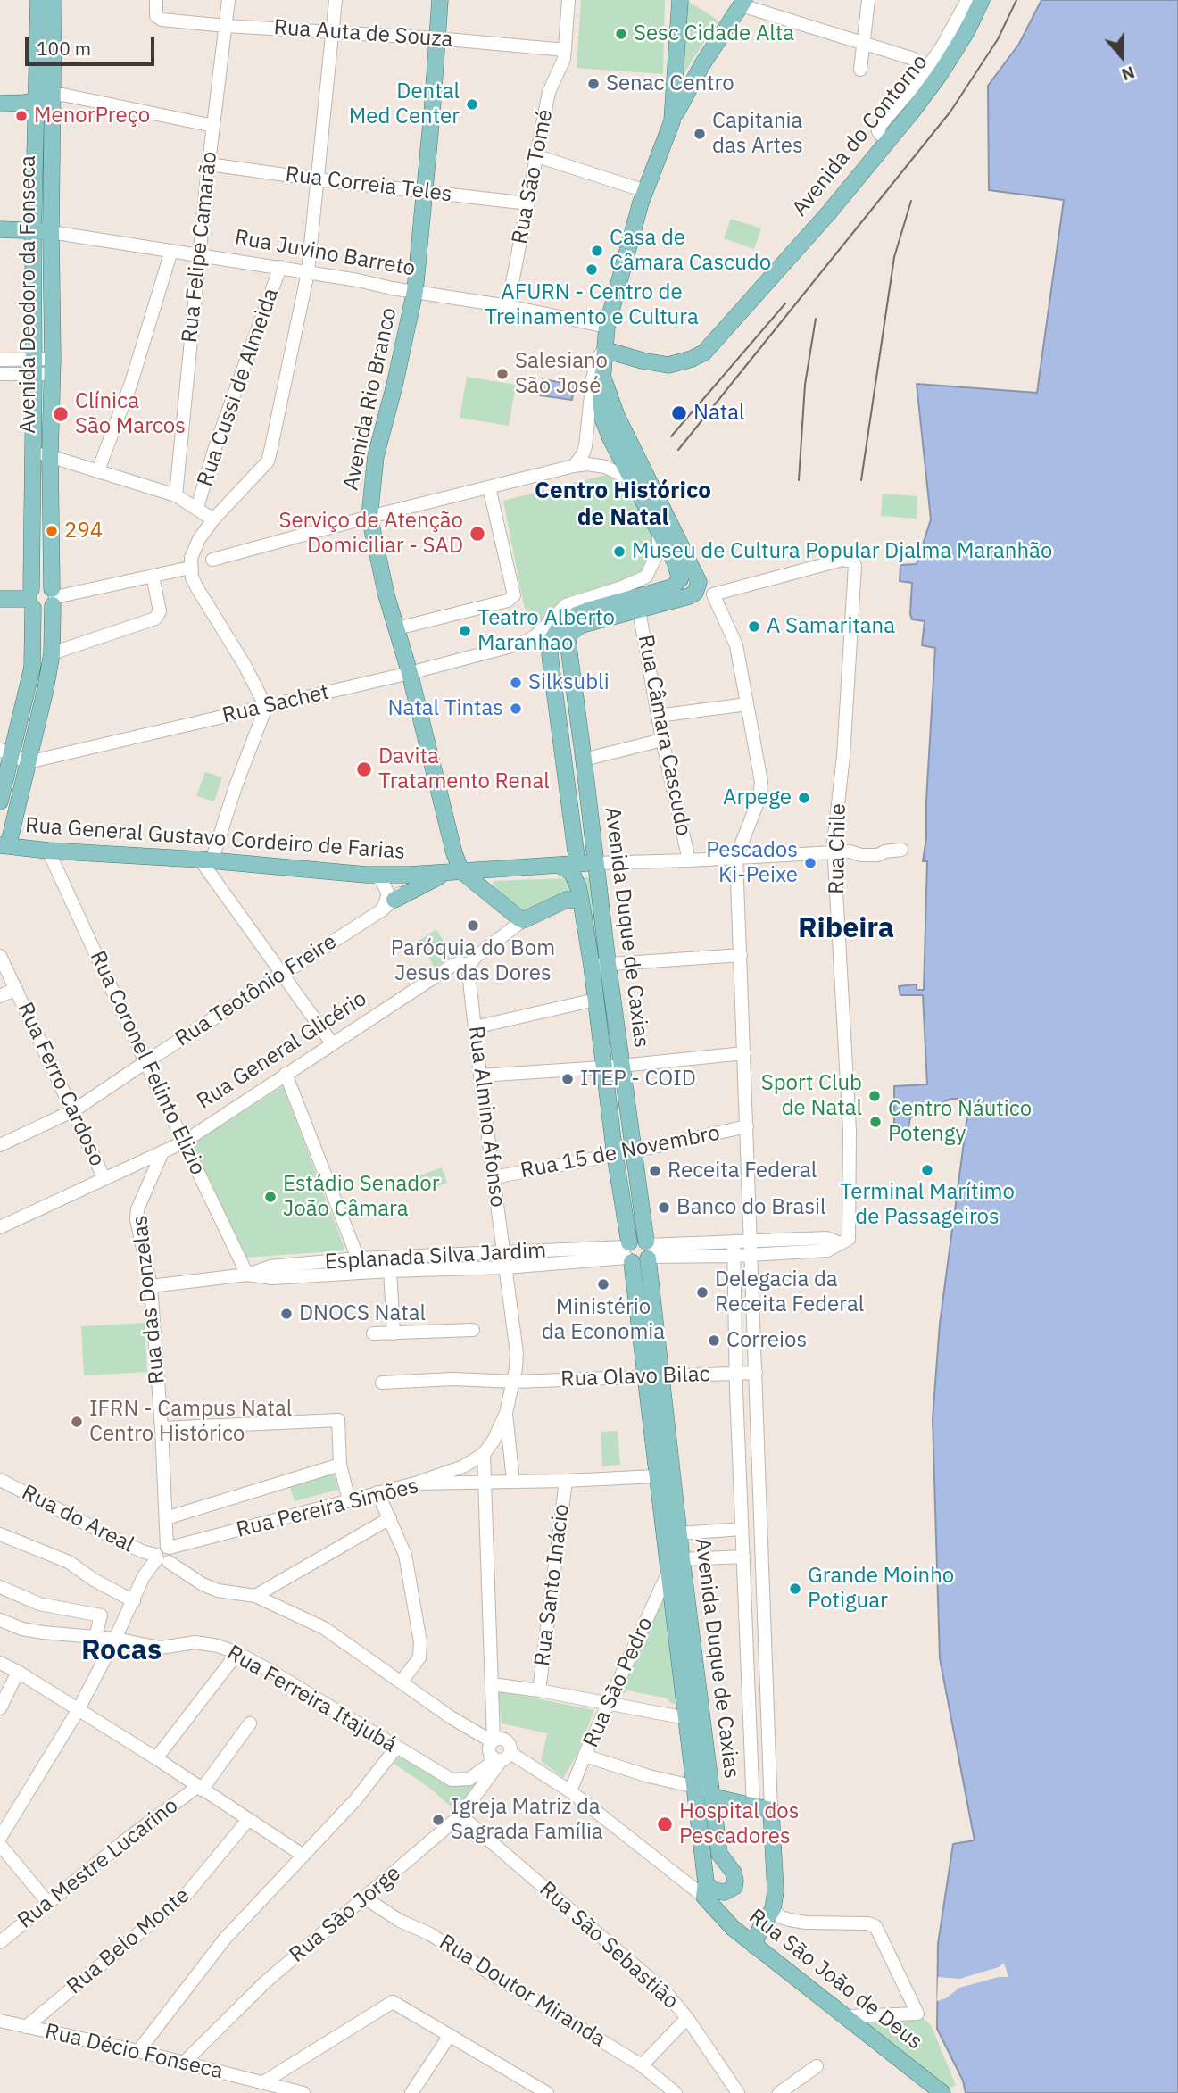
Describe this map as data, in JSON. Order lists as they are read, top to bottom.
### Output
{
  "streets": {
    "main road": [
      "Avenida do Contorno",
      "Rua Juvino Barreto",
      "Avenida Deodoro da Fonseca",
      "Avenida Rio Branco",
      "Rua General Gustavo Cordeiro de Farias",
      "Avenida Duque de Caxias",
      "Rua General Glicério",
      "Rua São João de Deus"
    ],
    "street": [
      "Rua Auta de Souza",
      "Rua São Tomé",
      "Rua Correia Teles",
      "Rua Felipe Camarão",
      "Rua Cussi de Almeida",
      "Rua Sachet",
      "Rua Câmara Cascudo",
      "Rua Chile",
      "Rua Teotônio Freire",
      "Rua Coronel Felinto Elizio",
      "Rua Ferro Cardoso",
      "Rua Almino Afonso",
      "Rua 15 de Novembro",
      "Esplanada Silva Jardim",
      "Rua das Donzelas",
      "Rua Olavo Bilac",
      "Rua Pereira Simões",
      "Rua do Areal",
      "Rua Santo Inácio",
      "Rua São Pedro",
      "Rua Ferreira Itajubá",
      "Rua Mestre Lucarino",
      "Rua São Jorge",
      "Rua Belo Monte",
      "Rua São Sebastião",
      "Rua Doutor Miranda",
      "Rua Décio Fonseca"
    ]
  },
  "crossings": [
    ["Rua Auta de Souza", "Rua São Tomé"],
    ["Rua Auta de Souza", "Rua Felipe Camarão"],
    ["Rua Auta de Souza", "Avenida Rio Branco"],
    ["Rua São Tomé", "Rua Correia Teles"],
    ["Rua São Tomé", "Rua Juvino Barreto"],
    ["Rua Correia Teles", "Rua Felipe Camarão"],
    ["Rua Correia Teles", "Avenida Rio Branco"],
    ["Rua Felipe Camarão", "Rua Juvino Barreto"],
    ["Rua Juvino Barreto", "Avenida Deodoro da Fonseca"],
    ["Rua Juvino Barreto", "Rua Cussi de Almeida"],
    ["Rua Juvino Barreto", "Avenida Rio Branco"],
    ["Avenida Deodoro da Fonseca", "Rua Sachet"],
    ["Avenida Deodoro da Fonseca", "Rua General Gustavo Cordeiro de Farias"],
    ["Avenida Rio Branco", "Rua Sachet"],
    ["Avenida Rio Branco", "Rua General Gustavo Cordeiro de Farias"],
    ["Rua Sachet", "Avenida Duque de Caxias"],
    ["Rua Câmara Cascudo", "Avenida Duque de Caxias"],
    ["Rua General Gustavo Cordeiro de Farias", "Avenida Duque de Caxias"],
    ["Rua General Gustavo Cordeiro de Farias", "Rua Teotônio Freire"],
    ["Rua General Gustavo Cordeiro de Farias", "Rua Coronel Felinto Elizio"],
    ["Avenida Duque de Caxias", "Rua General Glicério"],
    ["Avenida Duque de Caxias", "Rua 15 de Novembro"],
    ["Avenida Duque de Caxias", "Esplanada Silva Jardim"],
    ["Avenida Duque de Caxias", "Rua Olavo Bilac"],
    ["Avenida Duque de Caxias", "Rua Pereira Simões"],
    ["Avenida Duque de Caxias", "Rua São Pedro"],
    ["Avenida Duque de Caxias", "Rua São João de Deus"],
    ["Rua Teotônio Freire", "Rua Coronel Felinto Elizio"],
    ["Rua Teotônio Freire", "Rua Ferro Cardoso"],
    ["Rua General Glicério", "Rua Coronel Felinto Elizio"],
    ["Rua General Glicério", "Rua Ferro Cardoso"],
    ["Rua General Glicério", "Rua Almino Afonso"],
    ["Rua General Glicério", "Rua das Donzelas"],
    ["Rua Coronel Felinto Elizio", "Esplanada Silva Jardim"],
    ["Rua Almino Afonso", "Rua 15 de Novembro"],
    ["Rua Almino Afonso", "Esplanada Silva Jardim"],
    ["Rua Almino Afonso", "Rua Olavo Bilac"],
    ["Esplanada Silva Jardim", "Rua das Donzelas"],
    ["Rua das Donzelas", "Rua Pereira Simões"],
    ["Rua das Donzelas", "Rua do Areal"],
    ["Rua Pereira Simões", "Rua do Areal"],
    ["Rua Pereira Simões", "Rua Santo Inácio"],
    ["Rua São Pedro", "Rua São João de Deus"],
    ["Rua Ferreira Itajubá", "Rua São Jorge"],
    ["Rua Ferreira Itajubá", "Rua São João de Deus"],
    ["Rua São Jorge", "Rua São Sebastião"],
    ["Rua São Jorge", "Rua São João de Deus"],
    ["Rua São Jorge", "Rua Doutor Miranda"],
    ["Rua São Jorge", "Rua Décio Fonseca"],
    ["Rua Belo Monte", "Rua Décio Fonseca"]
  ],
  "districts": ["Centro Histórico de Natal", "Ribeira", "Rocas"],
  "places": [
    "Sesc Cidade Alta",
    "Senac Centro",
    "Dental Med Center",
    "MenorPreço",
    "Capitania das Artes",
    "Casa de Câmara Cascudo",
    "AFURN - Centro de Treinamento e Cultura",
    "Salesiano São José",
    "Natal",
    "Clínica São Marcos",
    "294",
    "Serviço de Atenção Domiciliar - SAD",
    "Museu de Cultura Popular Djalma Maranhão",
    "A Samaritana",
    "Teatro Alberto Maranhao",
    "Silksubli",
    "Natal Tintas",
    "Davita Tratamento Renal",
    "Arpege",
    "Pescados Ki-Peixe",
    "Paróquia do Bom Jesus das Dores",
    "ITEP - COID",
    "Sport Club de Natal",
    "Centro Náutico Potengy",
    "Terminal Marítimo de Passageiros",
    "Receita Federal",
    "Estádio Senador João Câmara",
    "Banco do Brasil",
    "Ministério da Economia",
    "Delegacia da Receita Federal",
    "DNOCS Natal",
    "Correios",
    "IFRN - Campus Natal Centro Histórico",
    "Grande Moinho Potiguar",
    "Igreja Matriz da Sagrada Família",
    "Hospital dos Pescadores"
  ],
  "scale_bar": "100 m",
  "north": "bottom"
}
